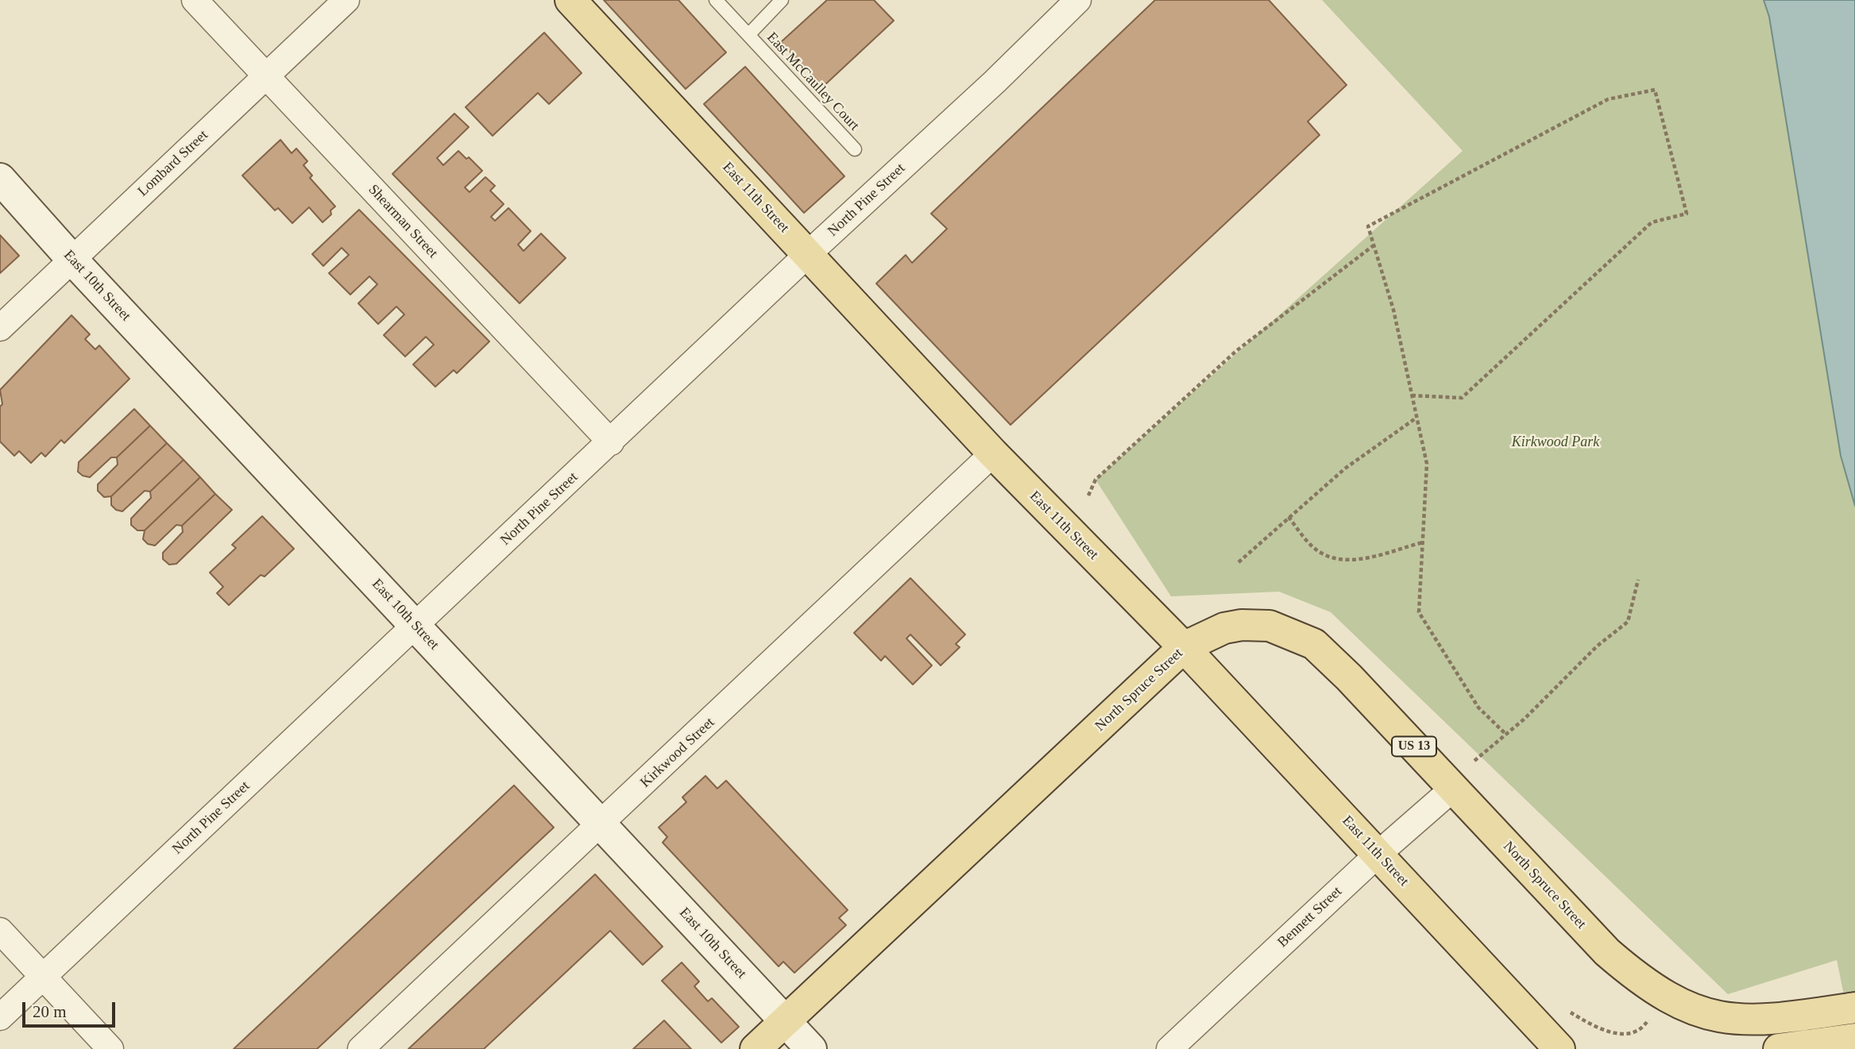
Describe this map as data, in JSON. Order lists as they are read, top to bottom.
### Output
{
  "streets": {
    "main road": ["East 11th Street", "North Spruce Street", "US 13"],
    "street": [
      "Lombard Street",
      "North Pine Street",
      "Shearman Street",
      "East 10th Street",
      "Kirkwood Street",
      "Bennett Street"
    ],
    "lane": ["East McCaulley Court"]
  },
  "crossings": [
    ["Lombard Street", "Shearman Street"],
    ["Lombard Street", "East 10th Street"],
    ["East 11th Street", "North Pine Street"],
    ["East 11th Street", "North Spruce Street"],
    ["East 11th Street", "Kirkwood Street"],
    ["East 11th Street", "Bennett Street"],
    ["North Pine Street", "Shearman Street"],
    ["North Pine Street", "East 10th Street"],
    ["East 10th Street", "North Spruce Street"],
    ["East 10th Street", "Kirkwood Street"],
    ["North Spruce Street", "Bennett Street"]
  ],
  "parks": ["Kirkwood Park"],
  "scale_bar": "20 m"
}
